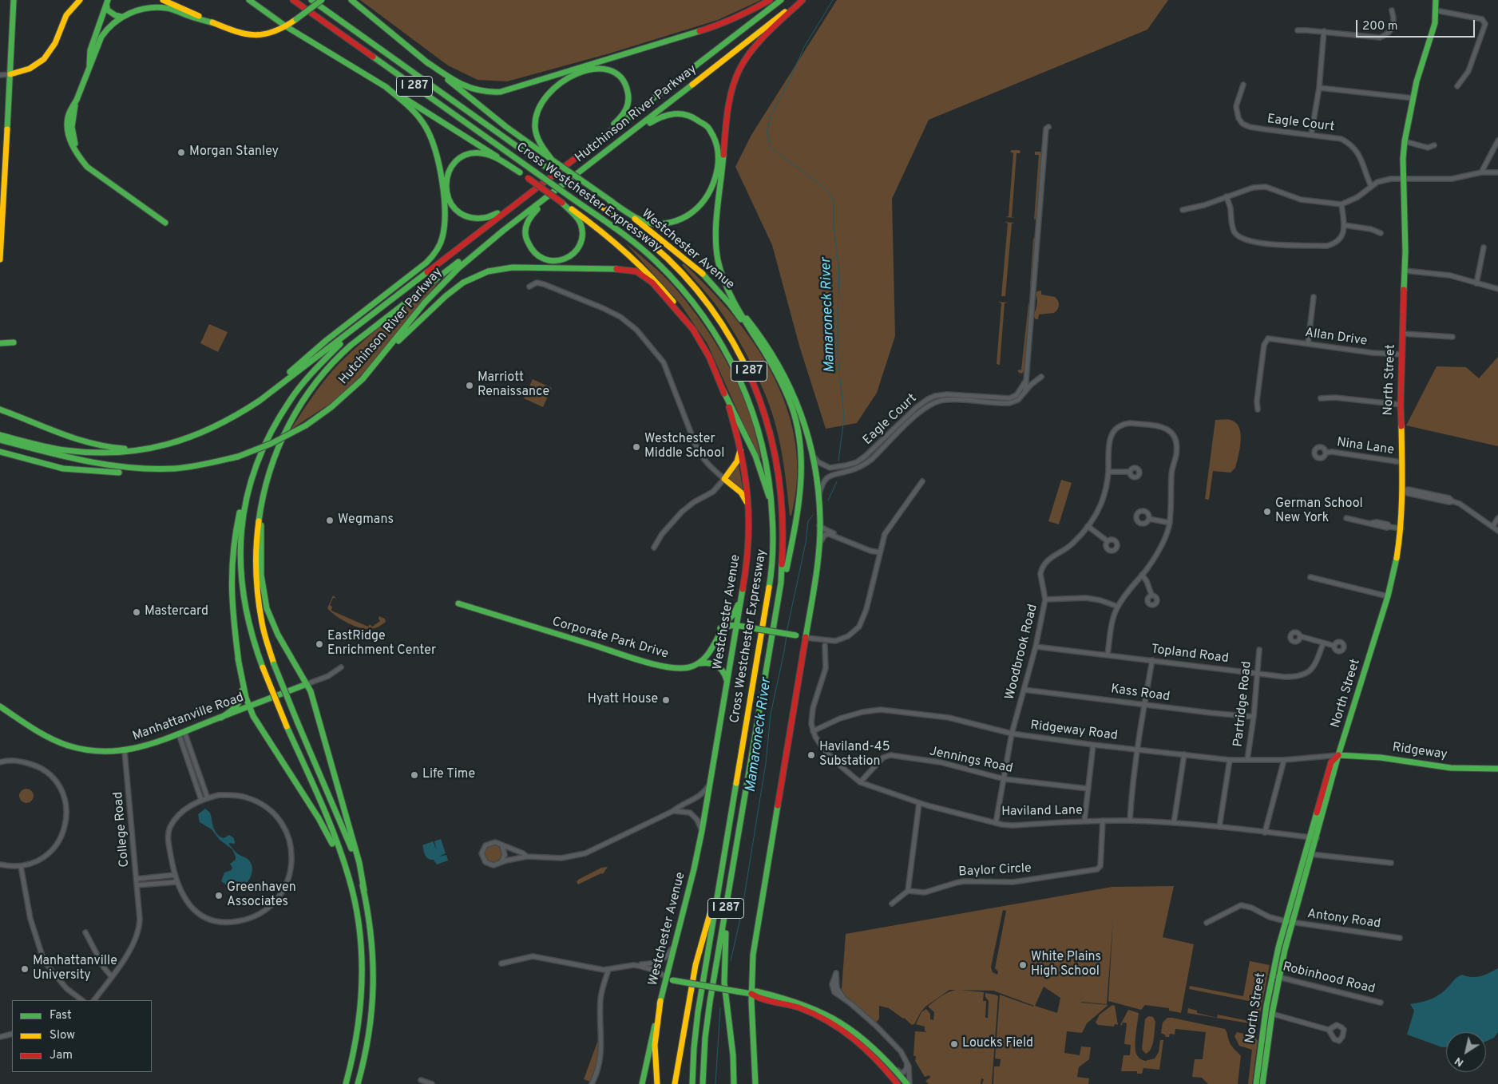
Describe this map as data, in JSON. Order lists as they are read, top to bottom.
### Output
{
  "streets": {
    "main road": [
      "I 287",
      "Hutchinson River Parkway",
      "Cross Westchester Expressway",
      "Westchester Avenue",
      "North Street",
      "Corporate Park Drive",
      "Manhattanville Road",
      "Ridgeway"
    ],
    "street": [
      "Eagle Court",
      "Allan Drive",
      "Nina Lane",
      "Woodbrook Road",
      "Topland Road",
      "Kass Road",
      "Partridge Road",
      "Ridgeway Road",
      "Jennings Road",
      "Haviland Lane",
      "College Road",
      "Baylor Circle",
      "Antony Road",
      "Robinhood Road"
    ]
  },
  "crossings": [
    ["Eagle Court", "Westchester Avenue"],
    ["Westchester Avenue", "Corporate Park Drive"],
    ["Allan Drive", "North Street"],
    ["North Street", "Nina Lane"],
    ["North Street", "Ridgeway Road"],
    ["North Street", "Ridgeway"],
    ["North Street", "Haviland Lane"],
    ["North Street", "Antony Road"],
    ["North Street", "Robinhood Road"],
    ["Woodbrook Road", "Topland Road"],
    ["Woodbrook Road", "Kass Road"],
    ["Woodbrook Road", "Ridgeway Road"],
    ["Woodbrook Road", "Jennings Road"],
    ["Woodbrook Road", "Haviland Lane"],
    ["Topland Road", "Partridge Road"],
    ["Kass Road", "Partridge Road"],
    ["Partridge Road", "Ridgeway Road"],
    ["Partridge Road", "Haviland Lane"],
    ["Manhattanville Road", "College Road"],
    ["Ridgeway Road", "Ridgeway"],
    ["Ridgeway Road", "Haviland Lane"],
    ["Jennings Road", "Haviland Lane"],
    ["Haviland Lane", "Baylor Circle"]
  ],
  "water": ["Mamaroneck River"],
  "places": [
    "Morgan Stanley",
    "Marriott Renaissance",
    "Westchester Middle School",
    "German School New York",
    "Wegmans",
    "Mastercard",
    "EastRidge Enrichment Center",
    "Hyatt House",
    "Haviland-45 Substation",
    "Life Time",
    "Greenhaven Associates",
    "White Plains High School",
    "Manhattanville University",
    "Loucks Field"
  ],
  "legend": ["Fast", "Slow", "Jam"],
  "scale_bar": "200 m",
  "north": "bottom left"
}
